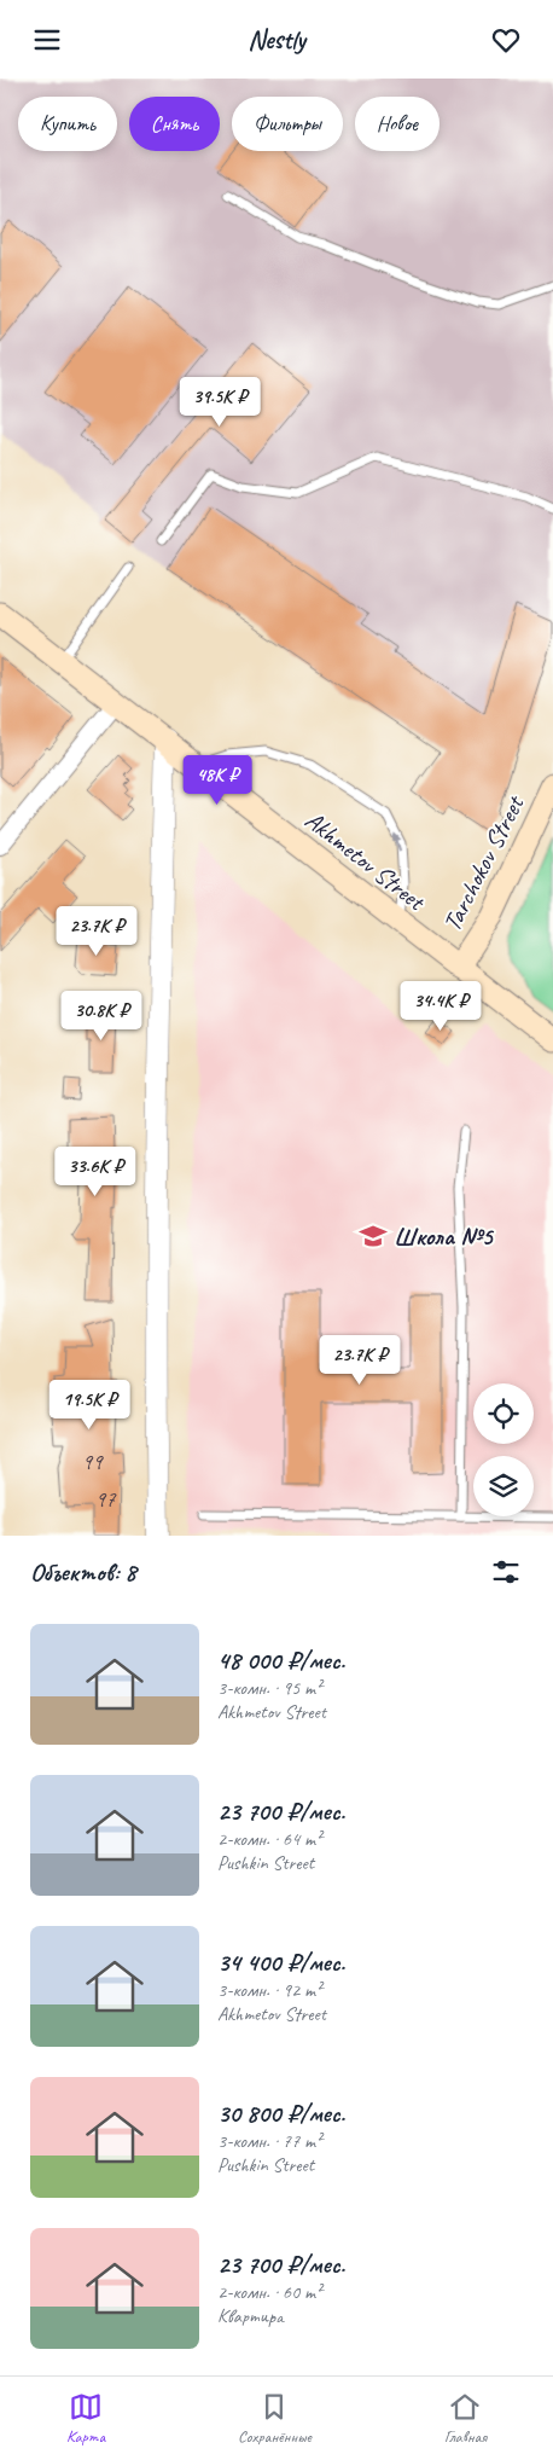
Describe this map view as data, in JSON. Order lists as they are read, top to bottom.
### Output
{
  "streets": {
    "main road": ["Akhmetov Street", "Tarchokov Street"]
  },
  "crossings": [
    ["Akhmetov Street", "Tarchokov Street"]
  ],
  "places": {
    "school or university": ["Школа №5"]
  },
  "house_numbers": ["99", "97"],
  "page": {
    "header": "Nestly",
    "chip": [
      "Купить",
      "Снять",
      "Фильтры",
      "Новое"
    ],
    "price": [
      "39.5K ₽",
      "48K ₽",
      "23.7K ₽",
      "34.4K ₽",
      "30.8K ₽",
      "33.6K ₽",
      "23.7K ₽",
      "19.5K ₽"
    ],
    "heading": "Объектов: 8",
    "list": [
      {
        "name": "48 000 ₽/мес.",
        "note": "3-комн. · 95 m² · Akhmetov Street"
      },
      {
        "name": "23 700 ₽/мес.",
        "note": "2-комн. · 64 m² · Pushkin Street"
      },
      {
        "name": "34 400 ₽/мес.",
        "note": "3-комн. · 92 m² · Akhmetov Street"
      },
      {
        "name": "30 800 ₽/мес.",
        "note": "3-комн. · 77 m² · Pushkin Street"
      },
      {
        "name": "23 700 ₽/мес.",
        "note": "2-комн. · 60 m² · Квартира"
      }
    ],
    "tabs": ["Карта", "Сохранённые", "Главная"]
  }
}
